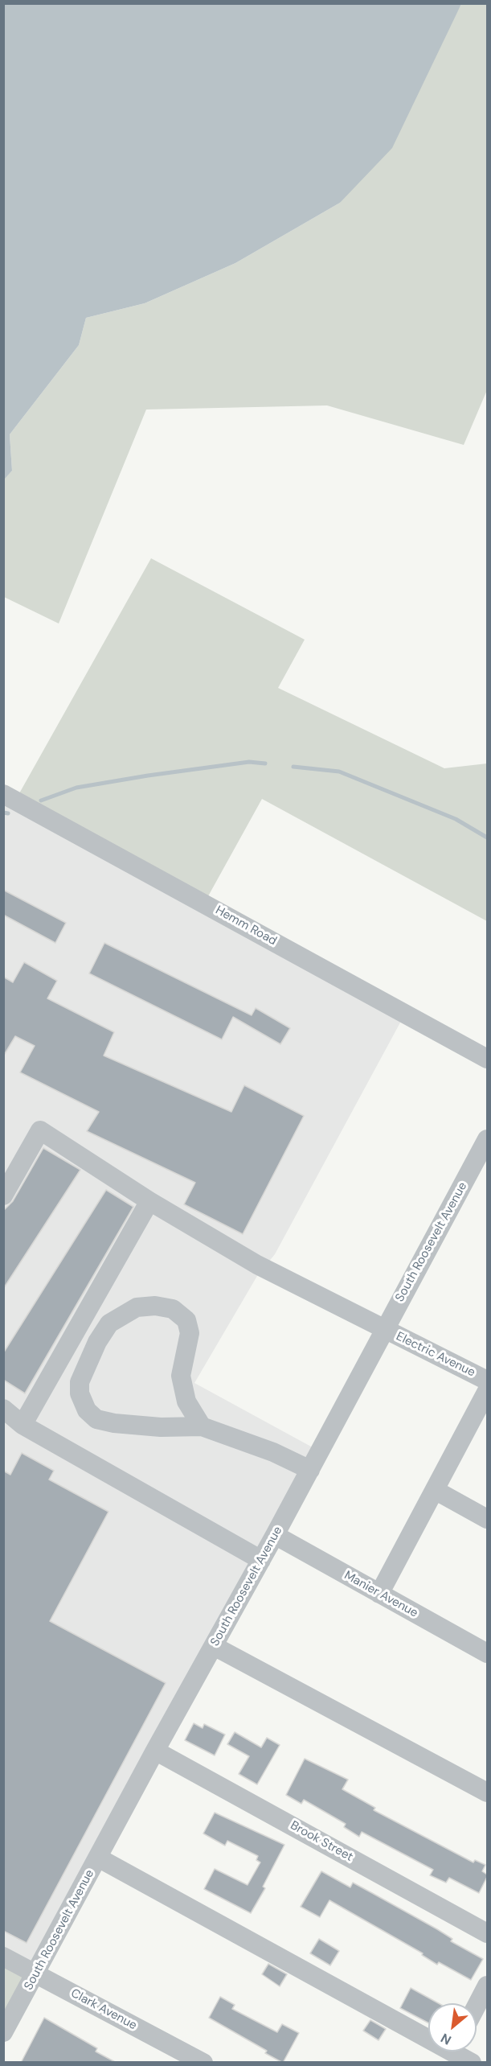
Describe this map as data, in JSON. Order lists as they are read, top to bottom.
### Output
{
  "streets": {
    "street": [
      "Hemm Road",
      "South Roosevelt Avenue",
      "Electric Avenue",
      "Manier Avenue",
      "Brook Street",
      "Clark Avenue"
    ]
  },
  "crossings": [
    ["South Roosevelt Avenue", "Electric Avenue"],
    ["South Roosevelt Avenue", "Manier Avenue"],
    ["South Roosevelt Avenue", "Brook Street"],
    ["South Roosevelt Avenue", "Clark Avenue"]
  ],
  "north": "bottom left"
}
